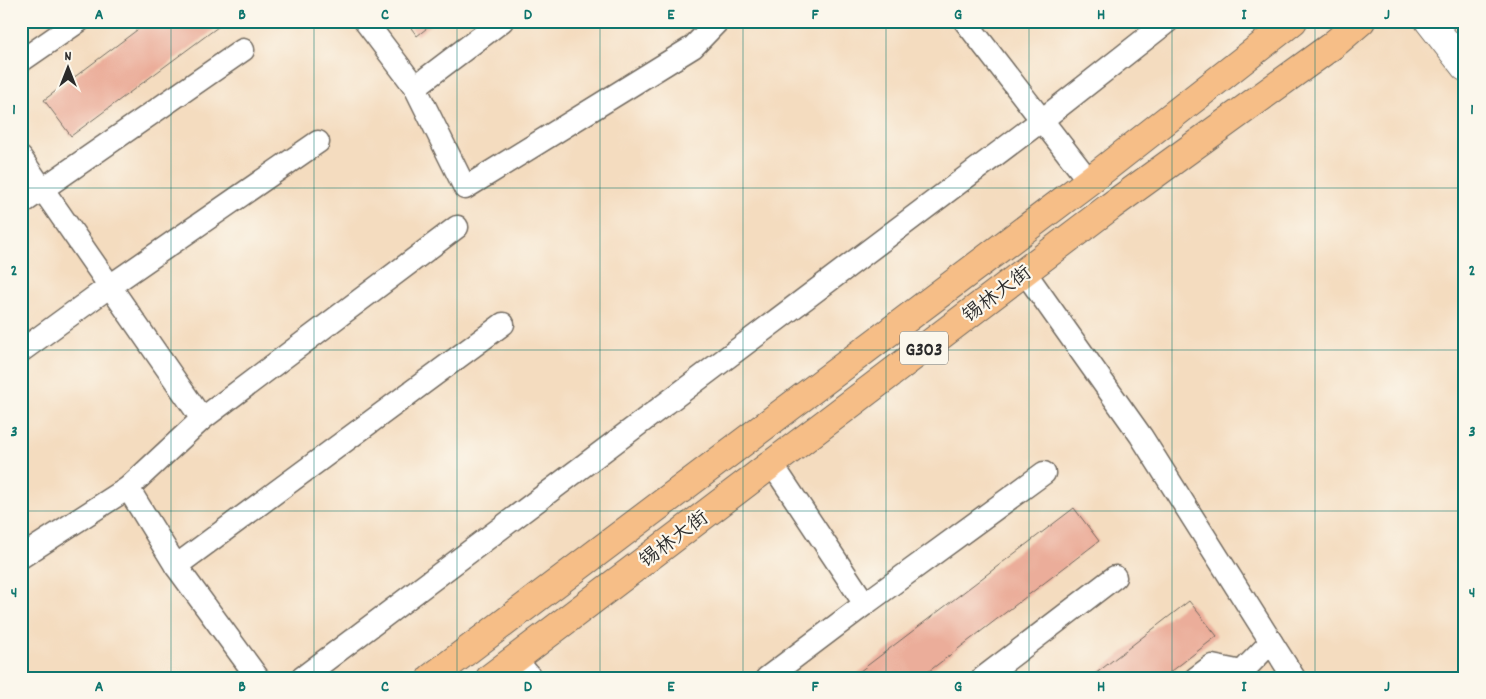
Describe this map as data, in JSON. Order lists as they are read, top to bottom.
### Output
{
  "streets": {
    "highway": ["锡林大街", "G303"]
  },
  "north": "top",
  "grid": {
    "columns": [
      "A",
      "B",
      "C",
      "D",
      "E",
      "F",
      "G",
      "H",
      "I",
      "J"
    ],
    "rows": [
      "1",
      "2",
      "3",
      "4"
    ]
  }
}
